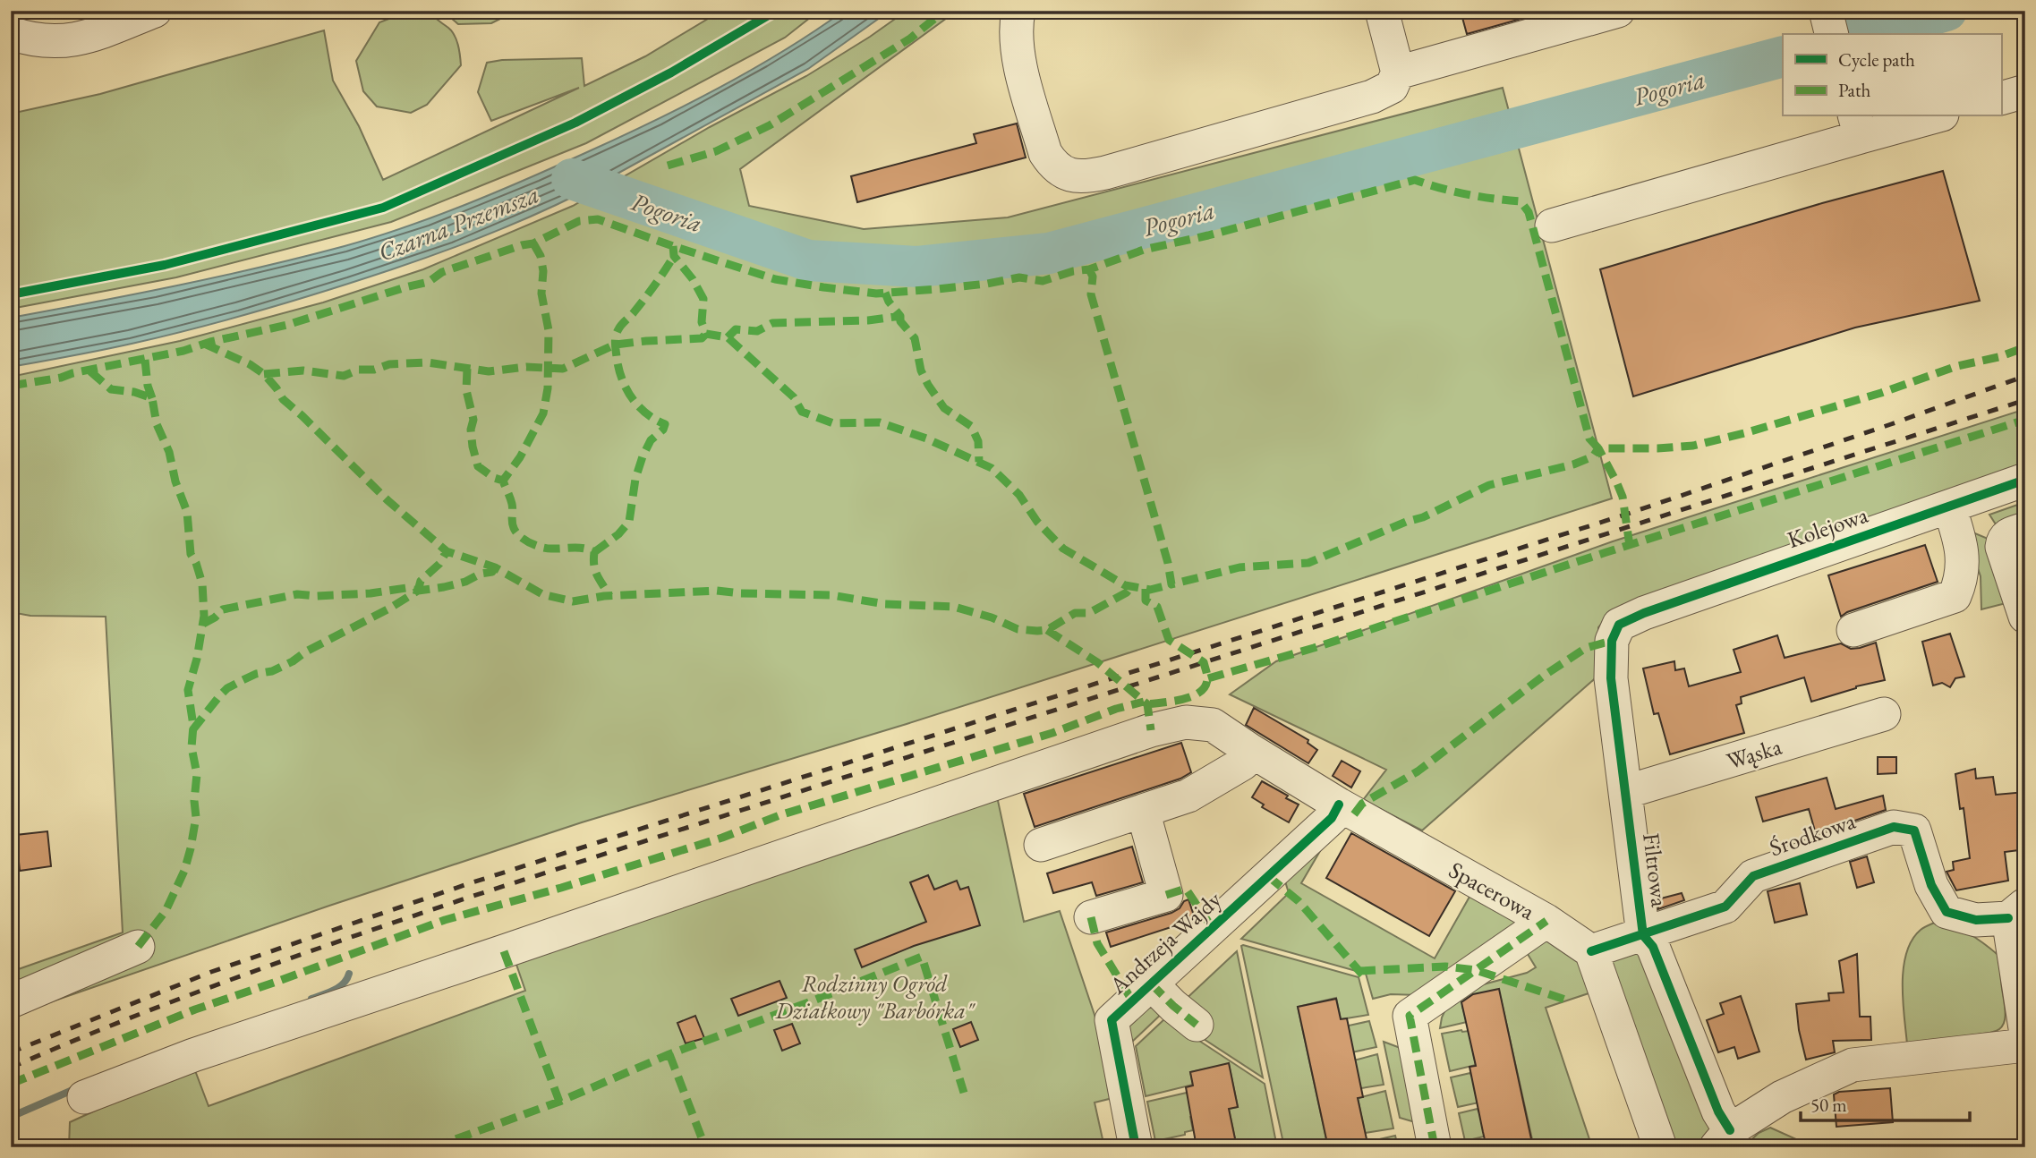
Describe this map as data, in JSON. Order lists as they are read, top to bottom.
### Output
{
  "streets": {
    "street": [
      "Kolejowa",
      "Wąska",
      "Środkowa",
      "Filtrowa",
      "Spacerowa",
      "Andrzeja Wajdy"
    ]
  },
  "crossings": [
    ["Kolejowa", "Filtrowa"],
    ["Wąska", "Filtrowa"],
    ["Środkowa", "Filtrowa"],
    ["Środkowa", "Spacerowa"],
    ["Spacerowa", "Andrzeja Wajdy"]
  ],
  "water": ["Pogoria", "Czarna Przemsza"],
  "parks": ["Rodzinny Ogród Działkowy \"Barbórka\""],
  "legend": ["Cycle path", "Path"],
  "scale_bar": "50 m"
}
